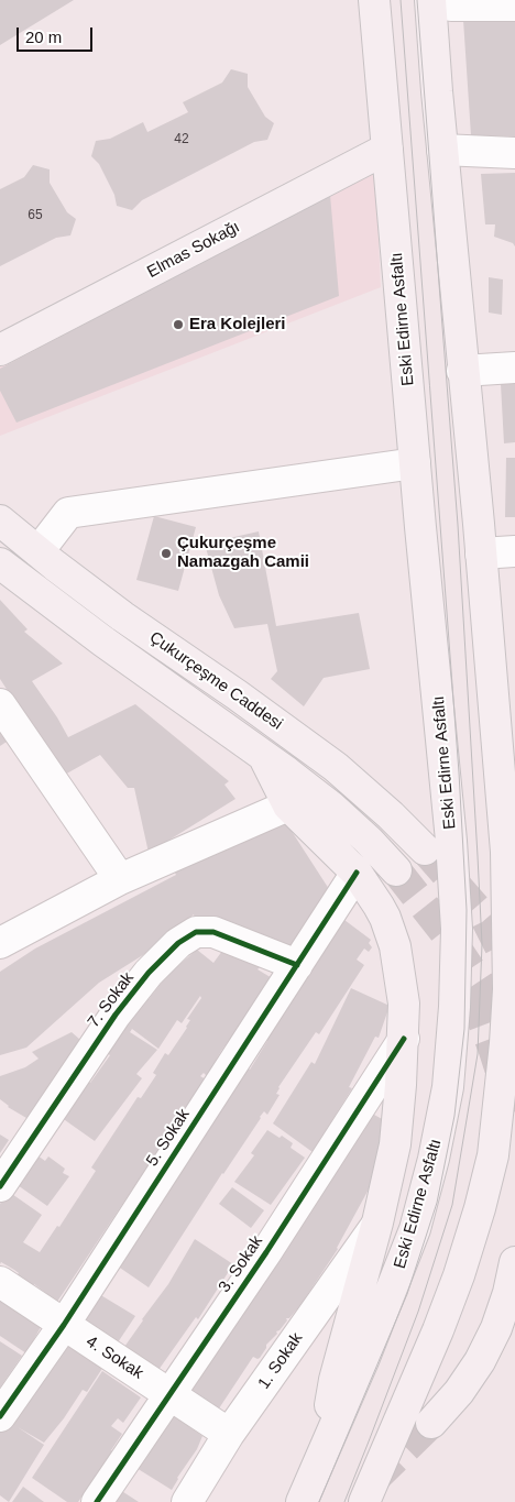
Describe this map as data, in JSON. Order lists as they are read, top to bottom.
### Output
{
  "streets": {
    "main road": ["Elmas Sokağı", "Eski Edirne Asfaltı", "Çukurçeşme Caddesi"],
    "street": [
      "7. Sokak",
      "5. Sokak",
      "3. Sokak",
      "4. Sokak",
      "1. Sokak"
    ]
  },
  "crossings": [
    ["Elmas Sokağı", "Eski Edirne Asfaltı"],
    ["7. Sokak", "5. Sokak"],
    ["5. Sokak", "4. Sokak"],
    ["3. Sokak", "4. Sokak"],
    ["4. Sokak", "1. Sokak"]
  ],
  "places": ["Era Kolejleri", "Çukurçeşme Namazgah Camii"],
  "house_numbers": ["42", "65"],
  "scale_bar": "20 m"
}
